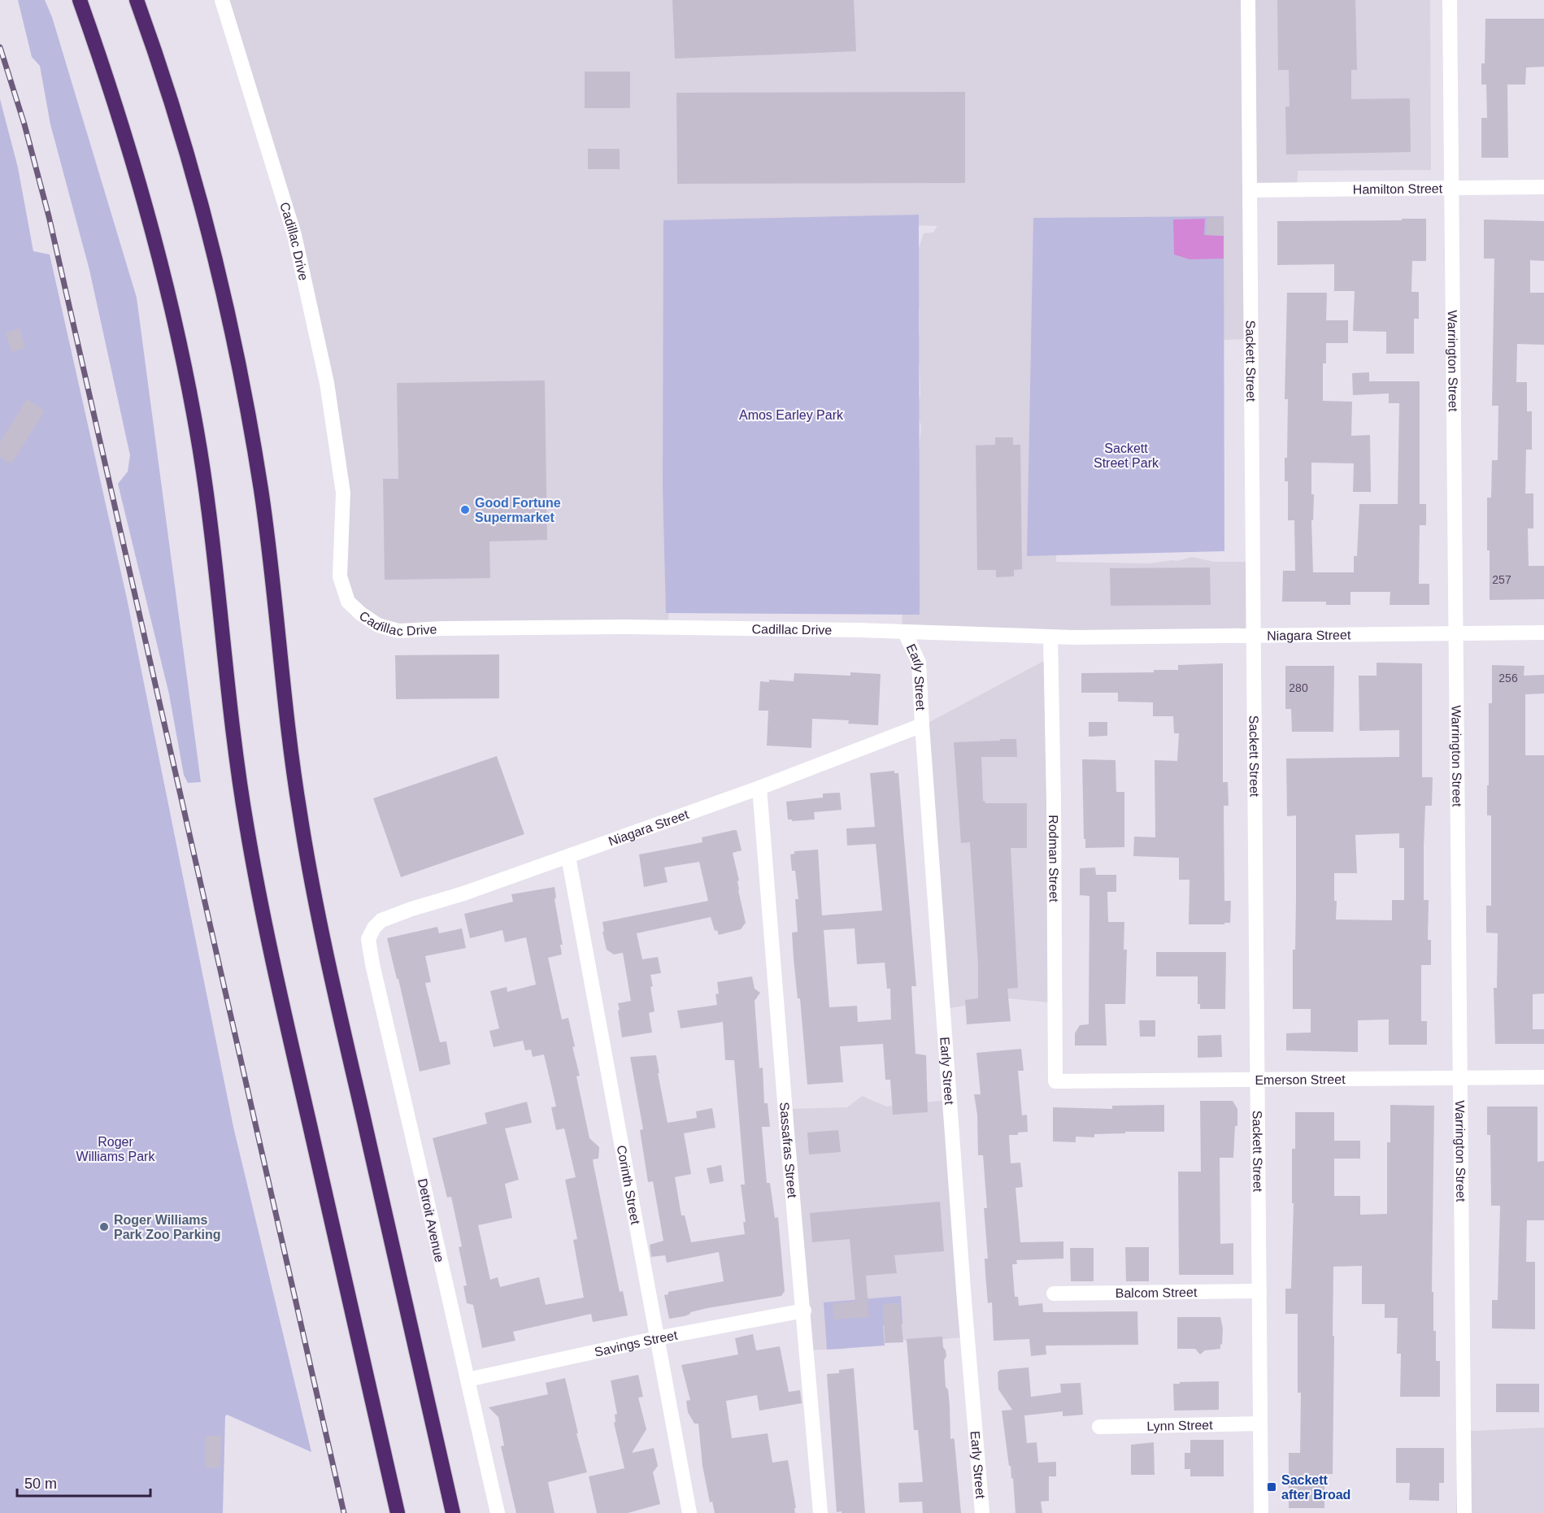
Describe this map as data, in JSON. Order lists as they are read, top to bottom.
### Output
{
  "streets": {
    "street": [
      "Hamilton Street",
      "Cadillac Drive",
      "Sackett Street",
      "Warrington Street",
      "Niagara Street",
      "Early Street",
      "Rodman Street",
      "Emerson Street",
      "Sassafras Street",
      "Corinth Street",
      "Detroit Avenue",
      "Balcom Street",
      "Savings Street",
      "Lynn Street"
    ]
  },
  "crossings": [
    ["Hamilton Street", "Sackett Street"],
    ["Hamilton Street", "Warrington Street"],
    ["Cadillac Drive", "Niagara Street"],
    ["Cadillac Drive", "Early Street"],
    ["Cadillac Drive", "Rodman Street"],
    ["Sackett Street", "Niagara Street"],
    ["Sackett Street", "Emerson Street"],
    ["Sackett Street", "Balcom Street"],
    ["Sackett Street", "Lynn Street"],
    ["Warrington Street", "Niagara Street"],
    ["Warrington Street", "Emerson Street"],
    ["Niagara Street", "Early Street"],
    ["Niagara Street", "Sassafras Street"],
    ["Niagara Street", "Corinth Street"],
    ["Niagara Street", "Detroit Avenue"],
    ["Rodman Street", "Emerson Street"],
    ["Sassafras Street", "Savings Street"],
    ["Corinth Street", "Savings Street"],
    ["Detroit Avenue", "Savings Street"]
  ],
  "parks": ["Amos Earley Park", "Sackett Street Park", "Roger Williams Park"],
  "places": {
    "other": ["Good Fortune Supermarket", "Roger Williams Park Zoo Parking"],
    "transit": ["Sackett after Broad"]
  },
  "house_numbers": ["257", "256", "280"],
  "scale_bar": "50 m"
}
